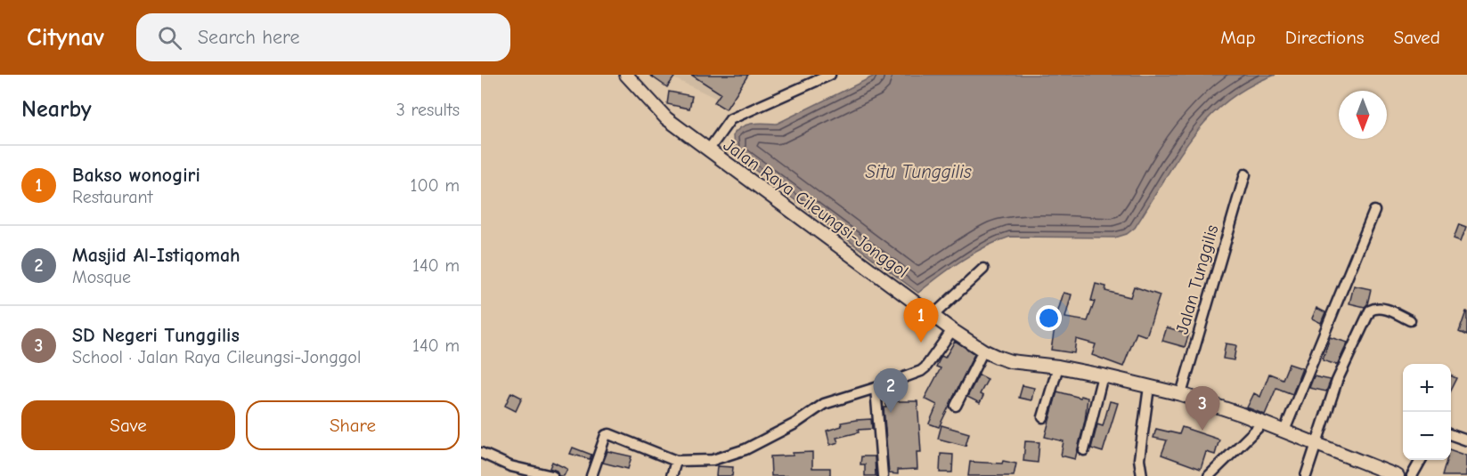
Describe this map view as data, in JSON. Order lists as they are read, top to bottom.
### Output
{
  "streets": {
    "main road": ["Jalan Raya Cileungsi-Jonggol"],
    "street": ["Jalan Tunggilis"]
  },
  "crossings": [
    ["Jalan Raya Cileungsi-Jonggol", "Jalan Tunggilis"]
  ],
  "water": ["Situ Tunggilis"],
  "north": "bottom",
  "page": {
    "header": "Citynav",
    "search": "Search here",
    "nav": ["Map", "Directions", "Saved"],
    "heading": ["Nearby", "3 results"],
    "list": [
      {
        "mark": "1",
        "name": "Bakso wonogiri",
        "note": "Restaurant",
        "value": "100 m"
      },
      {
        "mark": "2",
        "name": "Masjid Al-Istiqomah",
        "note": "Mosque",
        "value": "140 m"
      },
      {
        "mark": "3",
        "name": "SD Negeri Tunggilis",
        "note": "School · Jalan Raya Cileungsi-Jonggol",
        "value": "140 m"
      }
    ],
    "pins": ["1", "2", "3"],
    "map_buttons": ["+", "−"],
    "buttons": ["Save", "Share"]
  }
}
